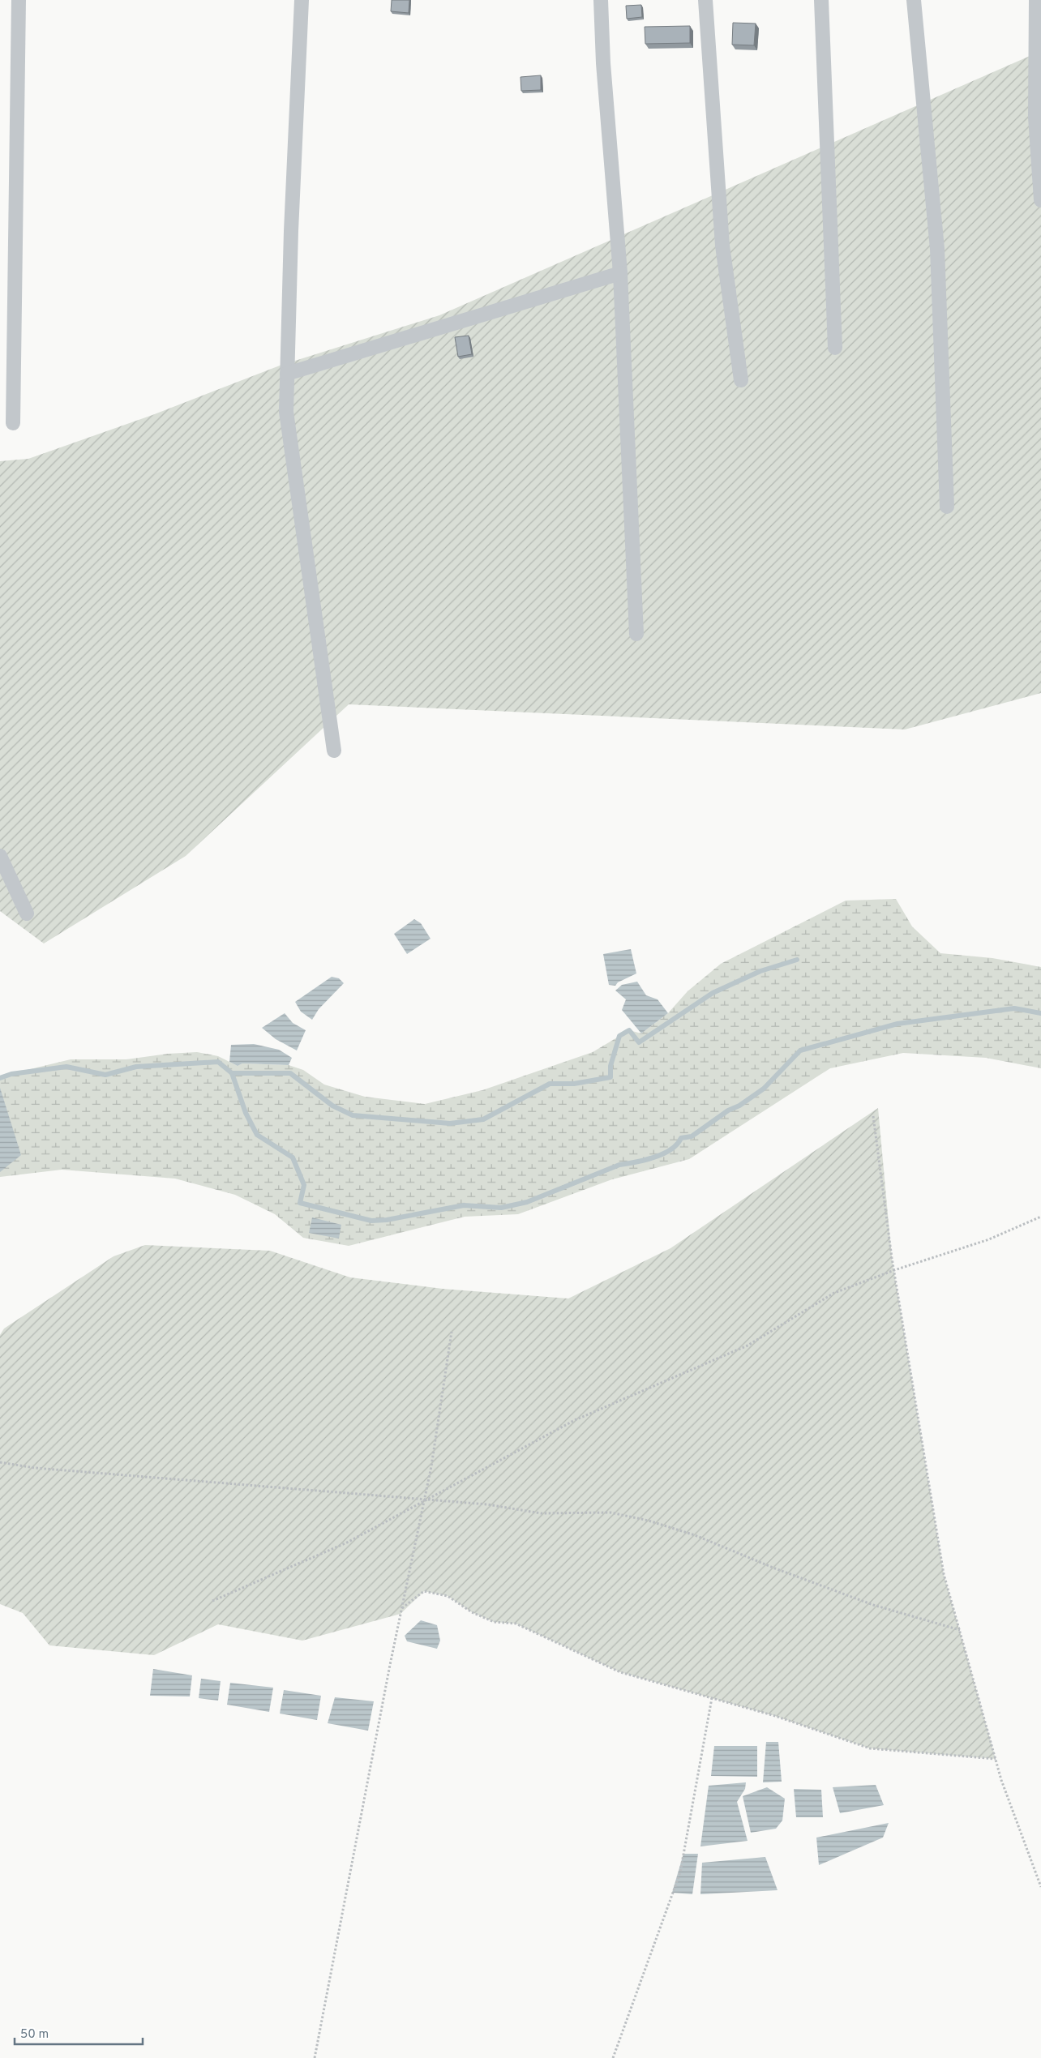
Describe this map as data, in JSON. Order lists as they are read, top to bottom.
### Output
{
  "scale_bar": "50 m"
}
